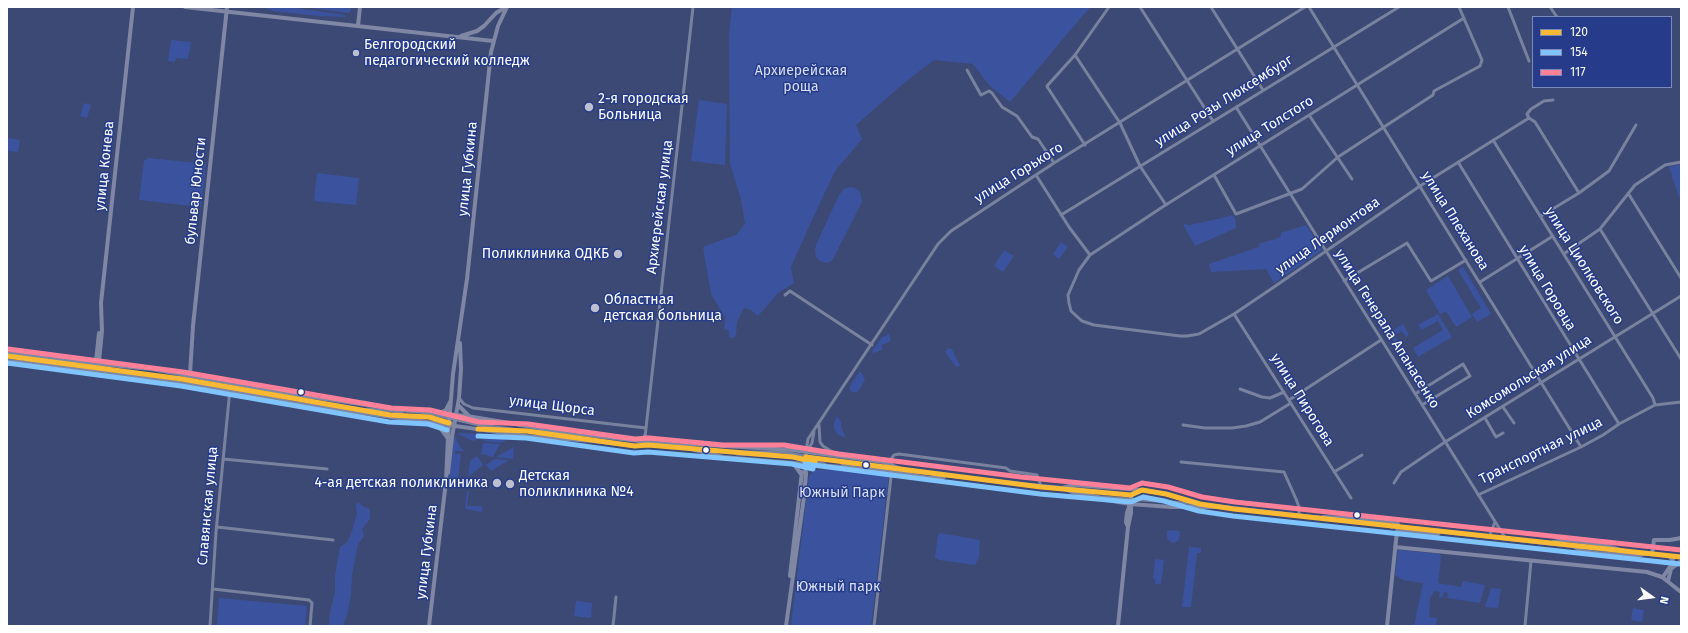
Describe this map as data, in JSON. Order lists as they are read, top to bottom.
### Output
{
  "streets": {
    "main road": [
      "улица Конева",
      "улица Губкина",
      "бульвар Юности",
      "улица Щорса"
    ],
    "street": [
      "улица Розы Люксембург",
      "улица Толстого",
      "улица Горького",
      "Архиерейская улица",
      "улица Плеханова",
      "улица Лермонтова",
      "улица Циолковского",
      "улица Горовца",
      "улица Генерала Апанасенко",
      "Комсомольская улица",
      "улица Пирогова",
      "Транспортная улица",
      "Славянская улица"
    ]
  },
  "crossings": [
    ["улица Розы Люксембург", "улица Плеханова"],
    ["улица Розы Люксембург", "улица Генерала Апанасенко"],
    ["улица Толстого", "улица Плеханова"],
    ["улица Толстого", "улица Лермонтова"],
    ["улица Толстого", "улица Генерала Апанасенко"],
    ["улица Конева", "улица Щорса"],
    ["улица Губкина", "улица Щорса"],
    ["улица Горького", "улица Щорса"],
    ["бульвар Юности", "улица Щорса"],
    ["Архиерейская улица", "улица Щорса"],
    ["улица Плеханова", "улица Лермонтова"],
    ["улица Плеханова", "Комсомольская улица"],
    ["улица Плеханова", "Транспортная улица"],
    ["улица Лермонтова", "улица Циолковского"],
    ["улица Лермонтова", "улица Горовца"],
    ["улица Лермонтова", "улица Генерала Апанасенко"],
    ["улица Лермонтова", "улица Пирогова"],
    ["улица Циолковского", "Комсомольская улица"],
    ["улица Циолковского", "Транспортная улица"],
    ["улица Горовца", "Комсомольская улица"],
    ["улица Горовца", "Транспортная улица"],
    ["улица Генерала Апанасенко", "Комсомольская улица"],
    ["улица Генерала Апанасенко", "Транспортная улица"],
    ["улица Щорса", "Славянская улица"]
  ],
  "parks": ["Архиерейская роща", "Южный Парк", "Южный парк"],
  "places": [
    "Белгородский педагогический колледж",
    "2-я городская Больница",
    "Поликлиника ОДКБ",
    "Областная детская больница",
    "4-ая детская поликлиника",
    "Детская поликлиника №4"
  ],
  "lines": ["transit line 117", "transit line 120", "transit line 154"],
  "legend": ["120", "154", "117"],
  "north": "right"
}
